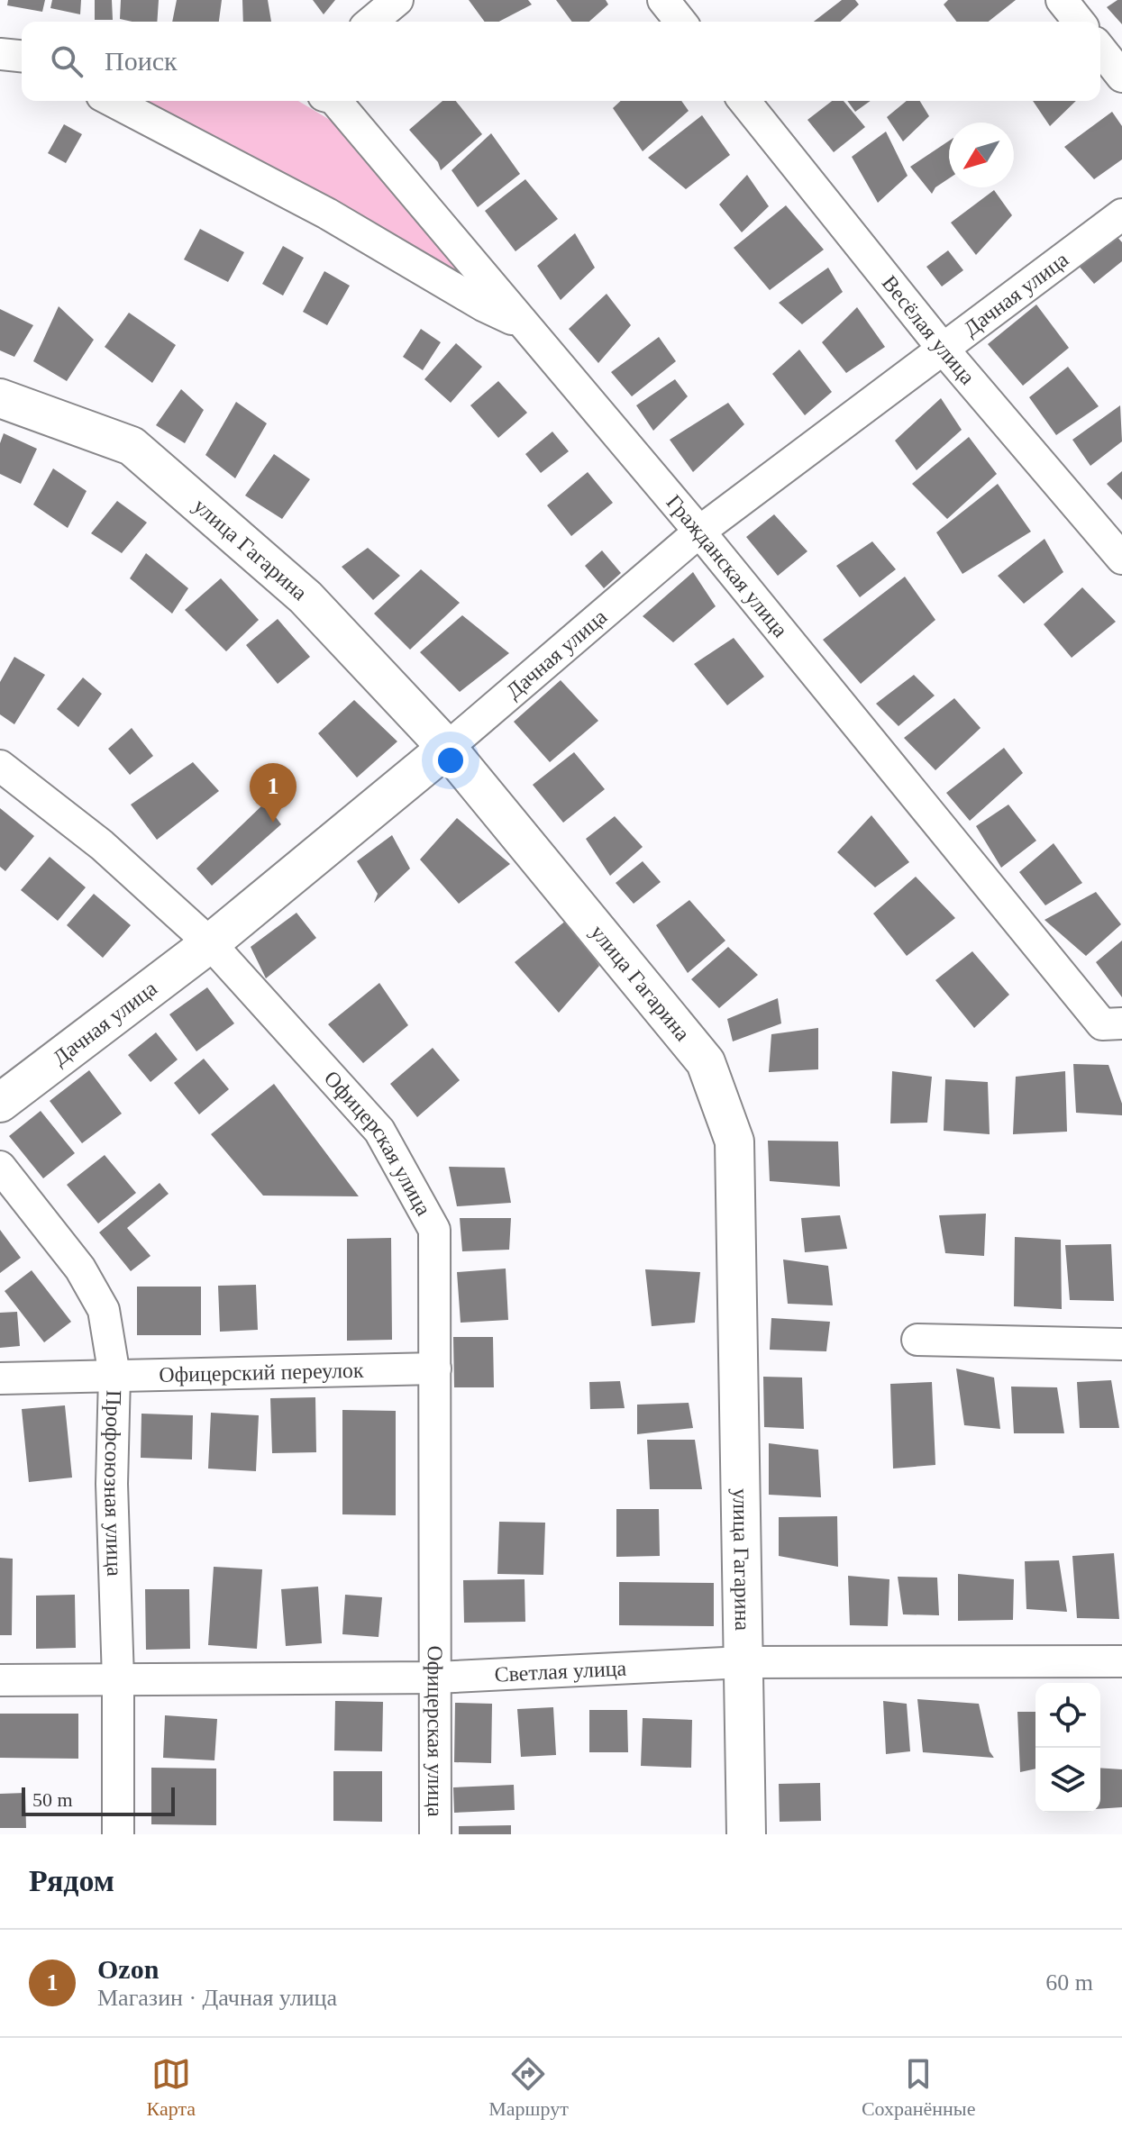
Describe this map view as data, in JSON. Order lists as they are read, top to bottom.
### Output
{
  "streets": {
    "main road": ["Дачная улица", "улица Гагарина"],
    "street": [
      "Весёлая улица",
      "Гражданская улица",
      "Офицерская улица",
      "Офицерский переулок",
      "Профсоюзная улица",
      "Светлая улица"
    ]
  },
  "crossings": [
    ["Дачная улица", "Весёлая улица"],
    ["Дачная улица", "улица Гагарина"],
    ["Дачная улица", "Гражданская улица"],
    ["Дачная улица", "Офицерская улица"],
    ["улица Гагарина", "Светлая улица"],
    ["Офицерская улица", "Офицерский переулок"],
    ["Офицерская улица", "Светлая улица"],
    ["Офицерский переулок", "Профсоюзная улица"],
    ["Профсоюзная улица", "Светлая улица"]
  ],
  "scale_bar": "50 m",
  "north": "bottom left",
  "page": {
    "search": "Поиск",
    "pins": "1",
    "scale": "50 m",
    "heading": "Рядом",
    "list": [
      {
        "mark": "1",
        "name": "Ozon",
        "note": "Магазин · Дачная улица",
        "value": "60 m"
      }
    ],
    "nav": ["Карта", "Маршрут", "Сохранённые"]
  }
}
